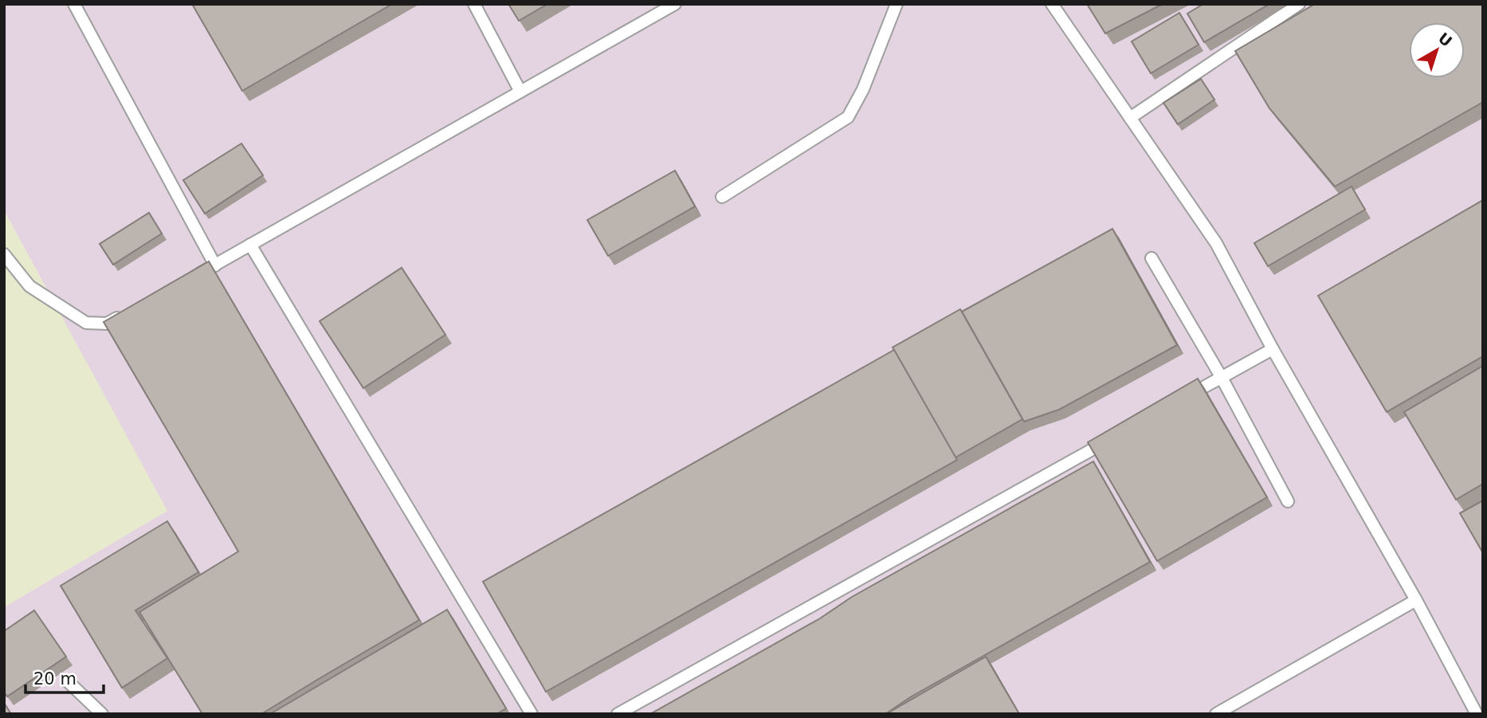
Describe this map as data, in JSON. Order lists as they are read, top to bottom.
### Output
{
  "scale_bar": "20 m",
  "north": "top right"
}
